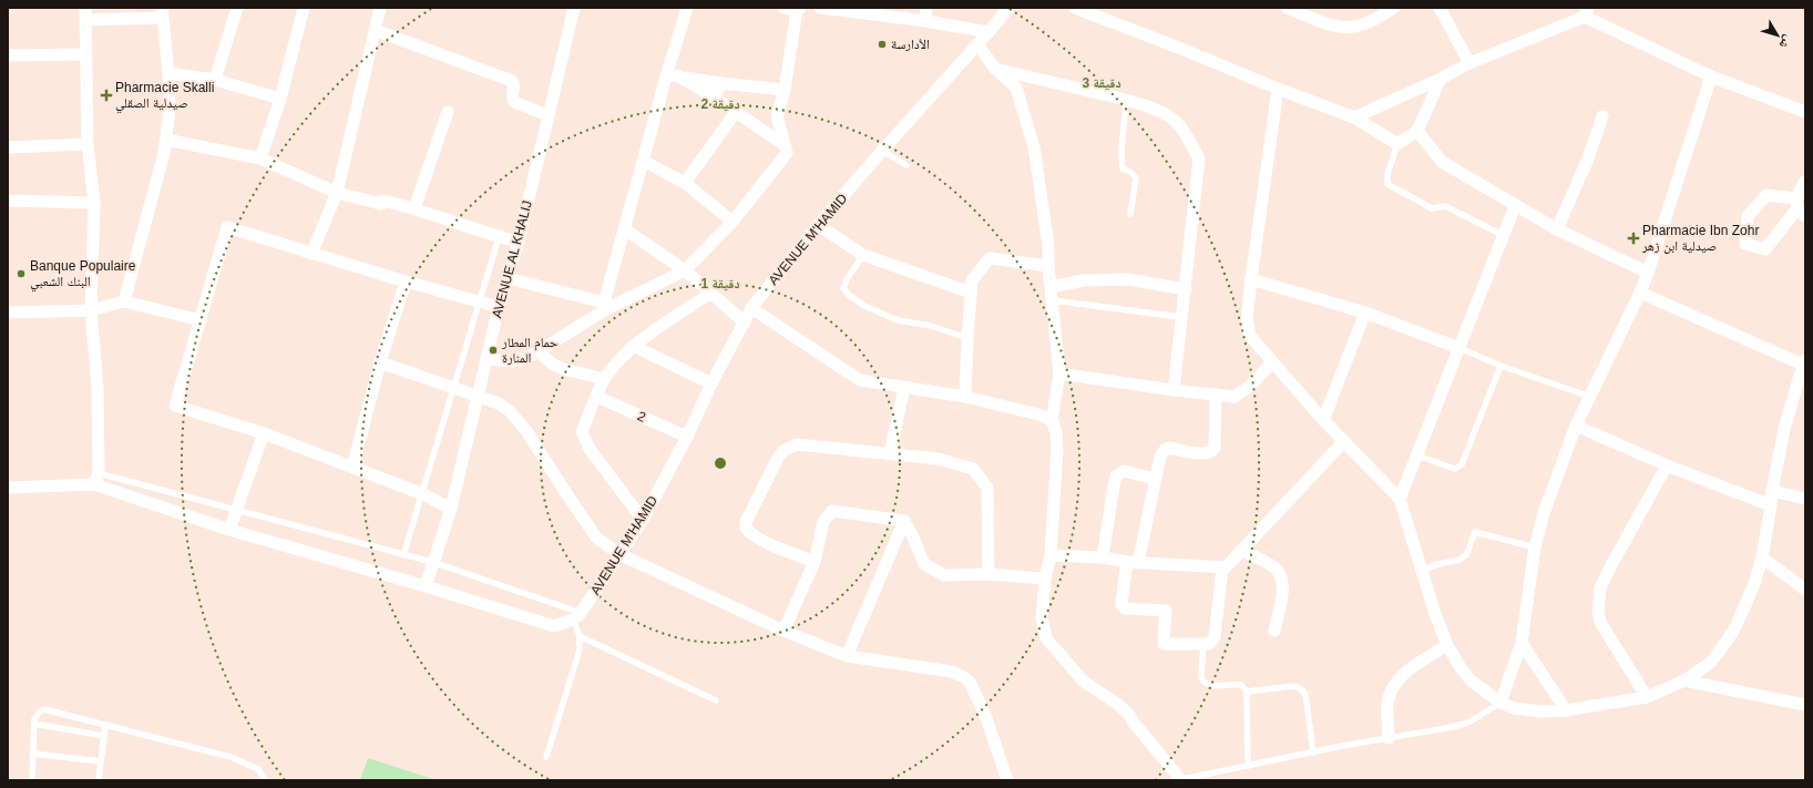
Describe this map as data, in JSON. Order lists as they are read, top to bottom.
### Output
{
  "streets": {
    "street": ["AVENUE M'HAMID", "AVENUE AL KHALIJ", "2"]
  },
  "crossings": [
    ["AVENUE M'HAMID", "2"]
  ],
  "places": {
    "other": ["الأدارسة", "Banque Populaire البنك الشعبي", "حمام المطار المنارة"],
    "health": ["Pharmacie Skalli صيدلية الصقلي", "Pharmacie Ibn Zohr صيدلية ابن زهر"]
  },
  "north": "bottom right",
  "rings": ["3 دقيقة", "2 دقيقة", "1 دقيقة"]
}
